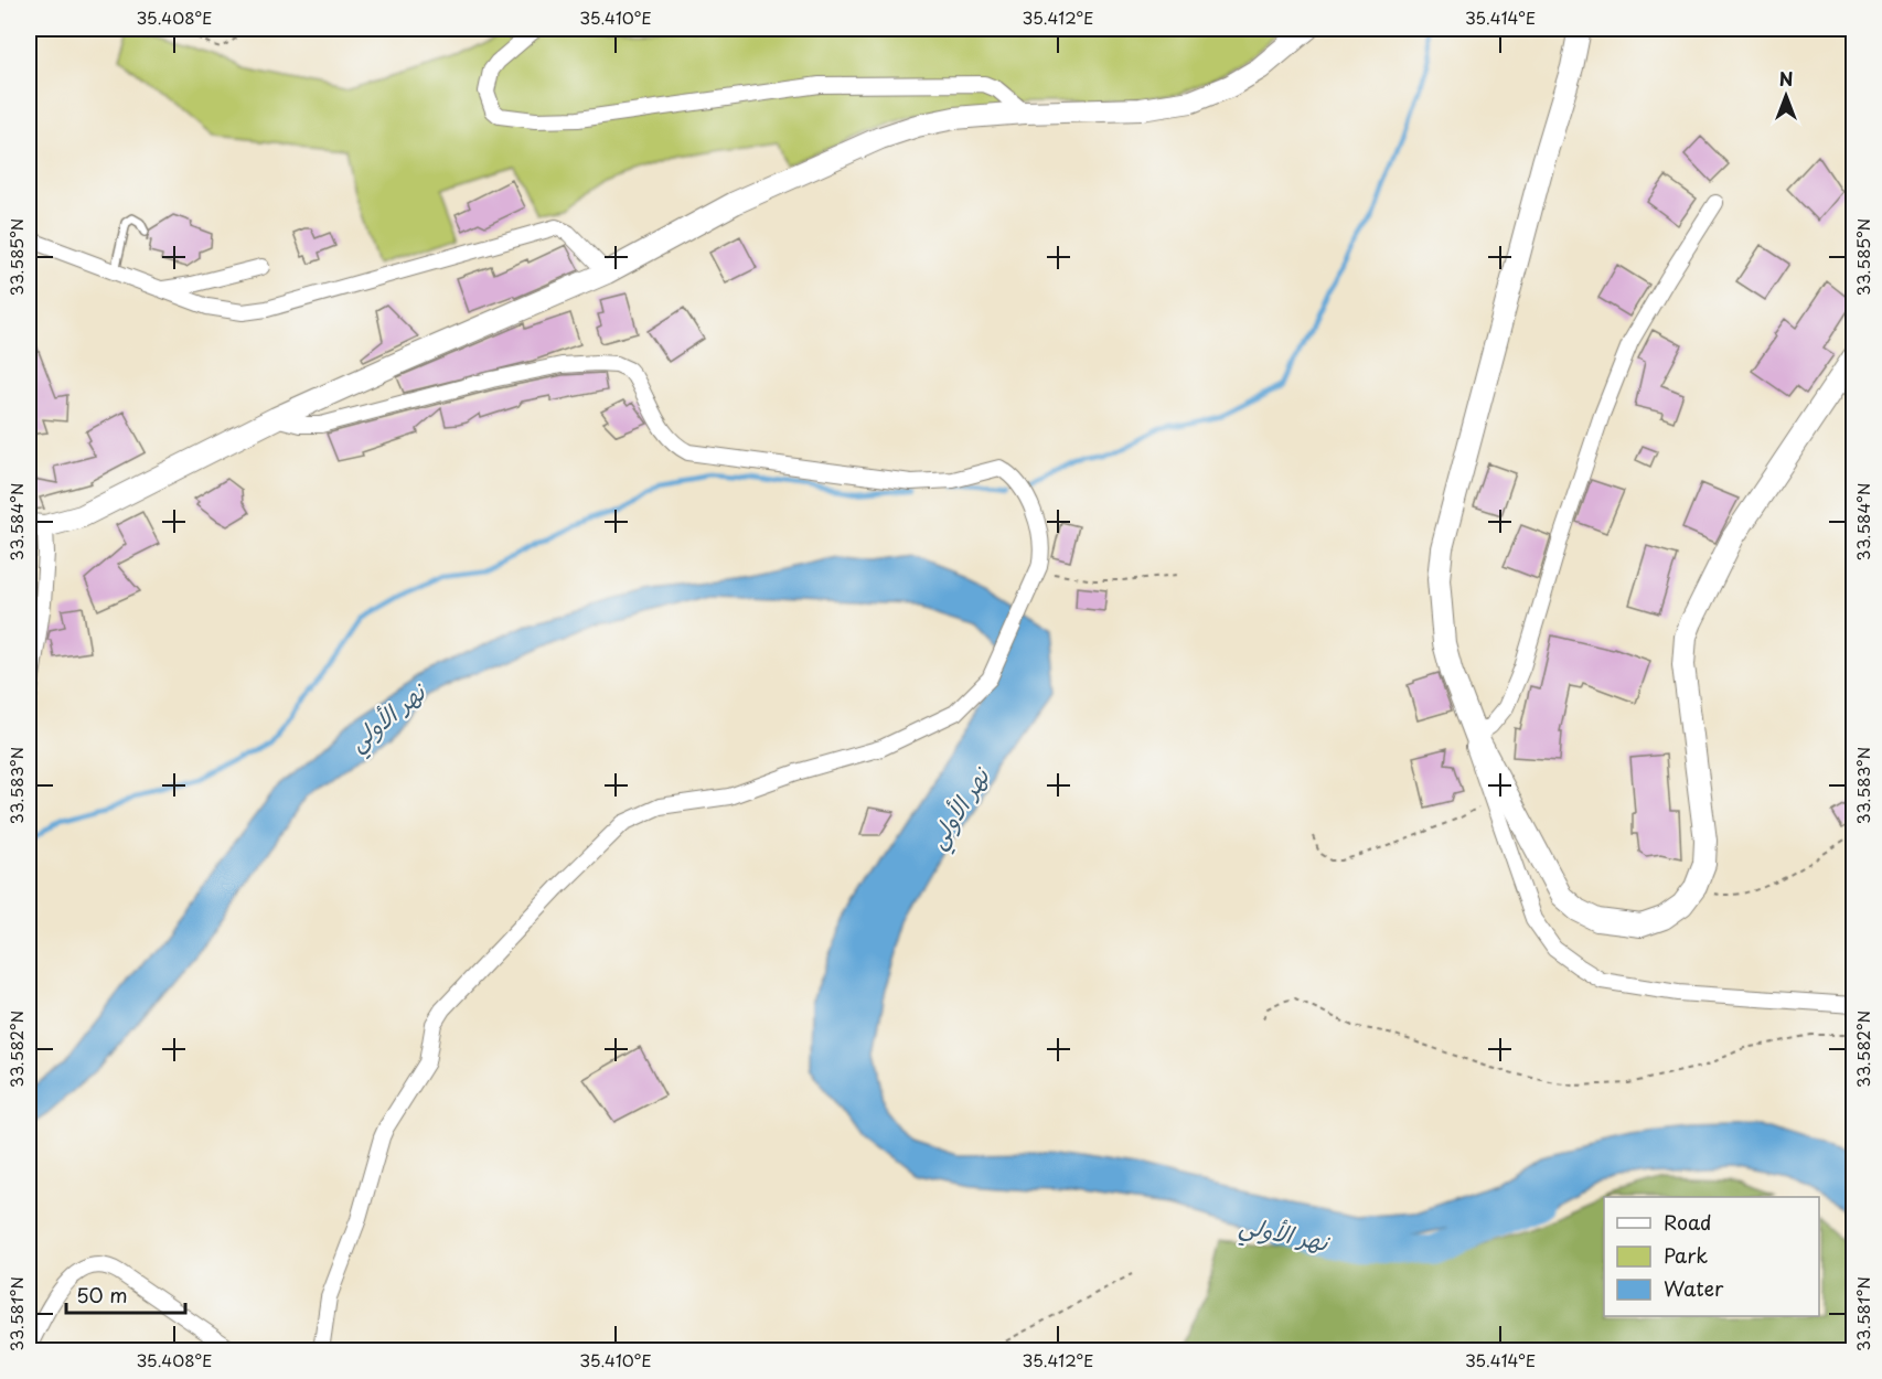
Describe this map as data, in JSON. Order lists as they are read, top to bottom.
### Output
{
  "water": ["نهر الأولي"],
  "legend": ["Road", "Park", "Water"],
  "scale_bar": "50 m",
  "north": "top",
  "coordinates": [
    "35.408°E",
    "35.410°E",
    "35.412°E",
    "35.414°E",
    "33.585°N",
    "33.584°N",
    "33.583°N",
    "33.582°N",
    "33.581°N"
  ]
}
